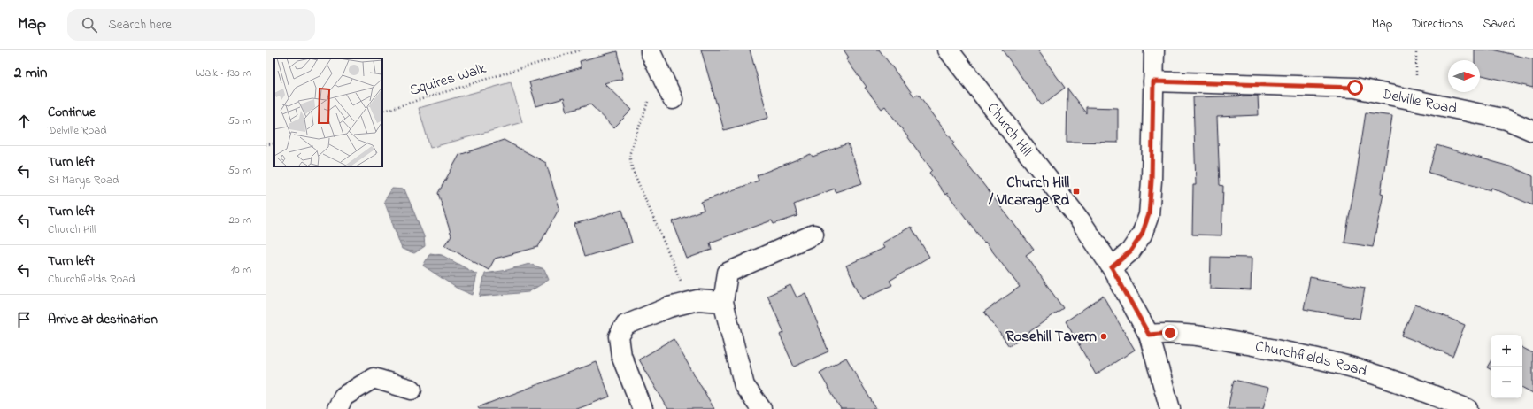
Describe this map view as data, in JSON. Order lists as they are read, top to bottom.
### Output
{
  "streets": {
    "street": ["Delville Road", "Church Hill", "Churchfields Road"],
    "path": ["Squires Walk"]
  },
  "crossings": [
    ["Church Hill", "Churchfields Road"]
  ],
  "places": {
    "transit": ["Church Hill / Vicarage Rd"],
    "other": ["Rosehill Tavern"]
  },
  "north": "right",
  "page": {
    "header": "Map",
    "search": "Search here",
    "nav": ["Map", "Directions", "Saved"],
    "heading": ["2 min", "Walk · 130 m"],
    "list": [
      ["Continue", "Delville Road", "50 m"],
      ["Turn left", "St Marys Road", "50 m"],
      ["Turn left", "Church Hill", "20 m"],
      ["Turn left", "Churchfields Road", "10 m"],
      "Arrive at destination"
    ],
    "map_buttons": ["+", "−"]
  }
}
